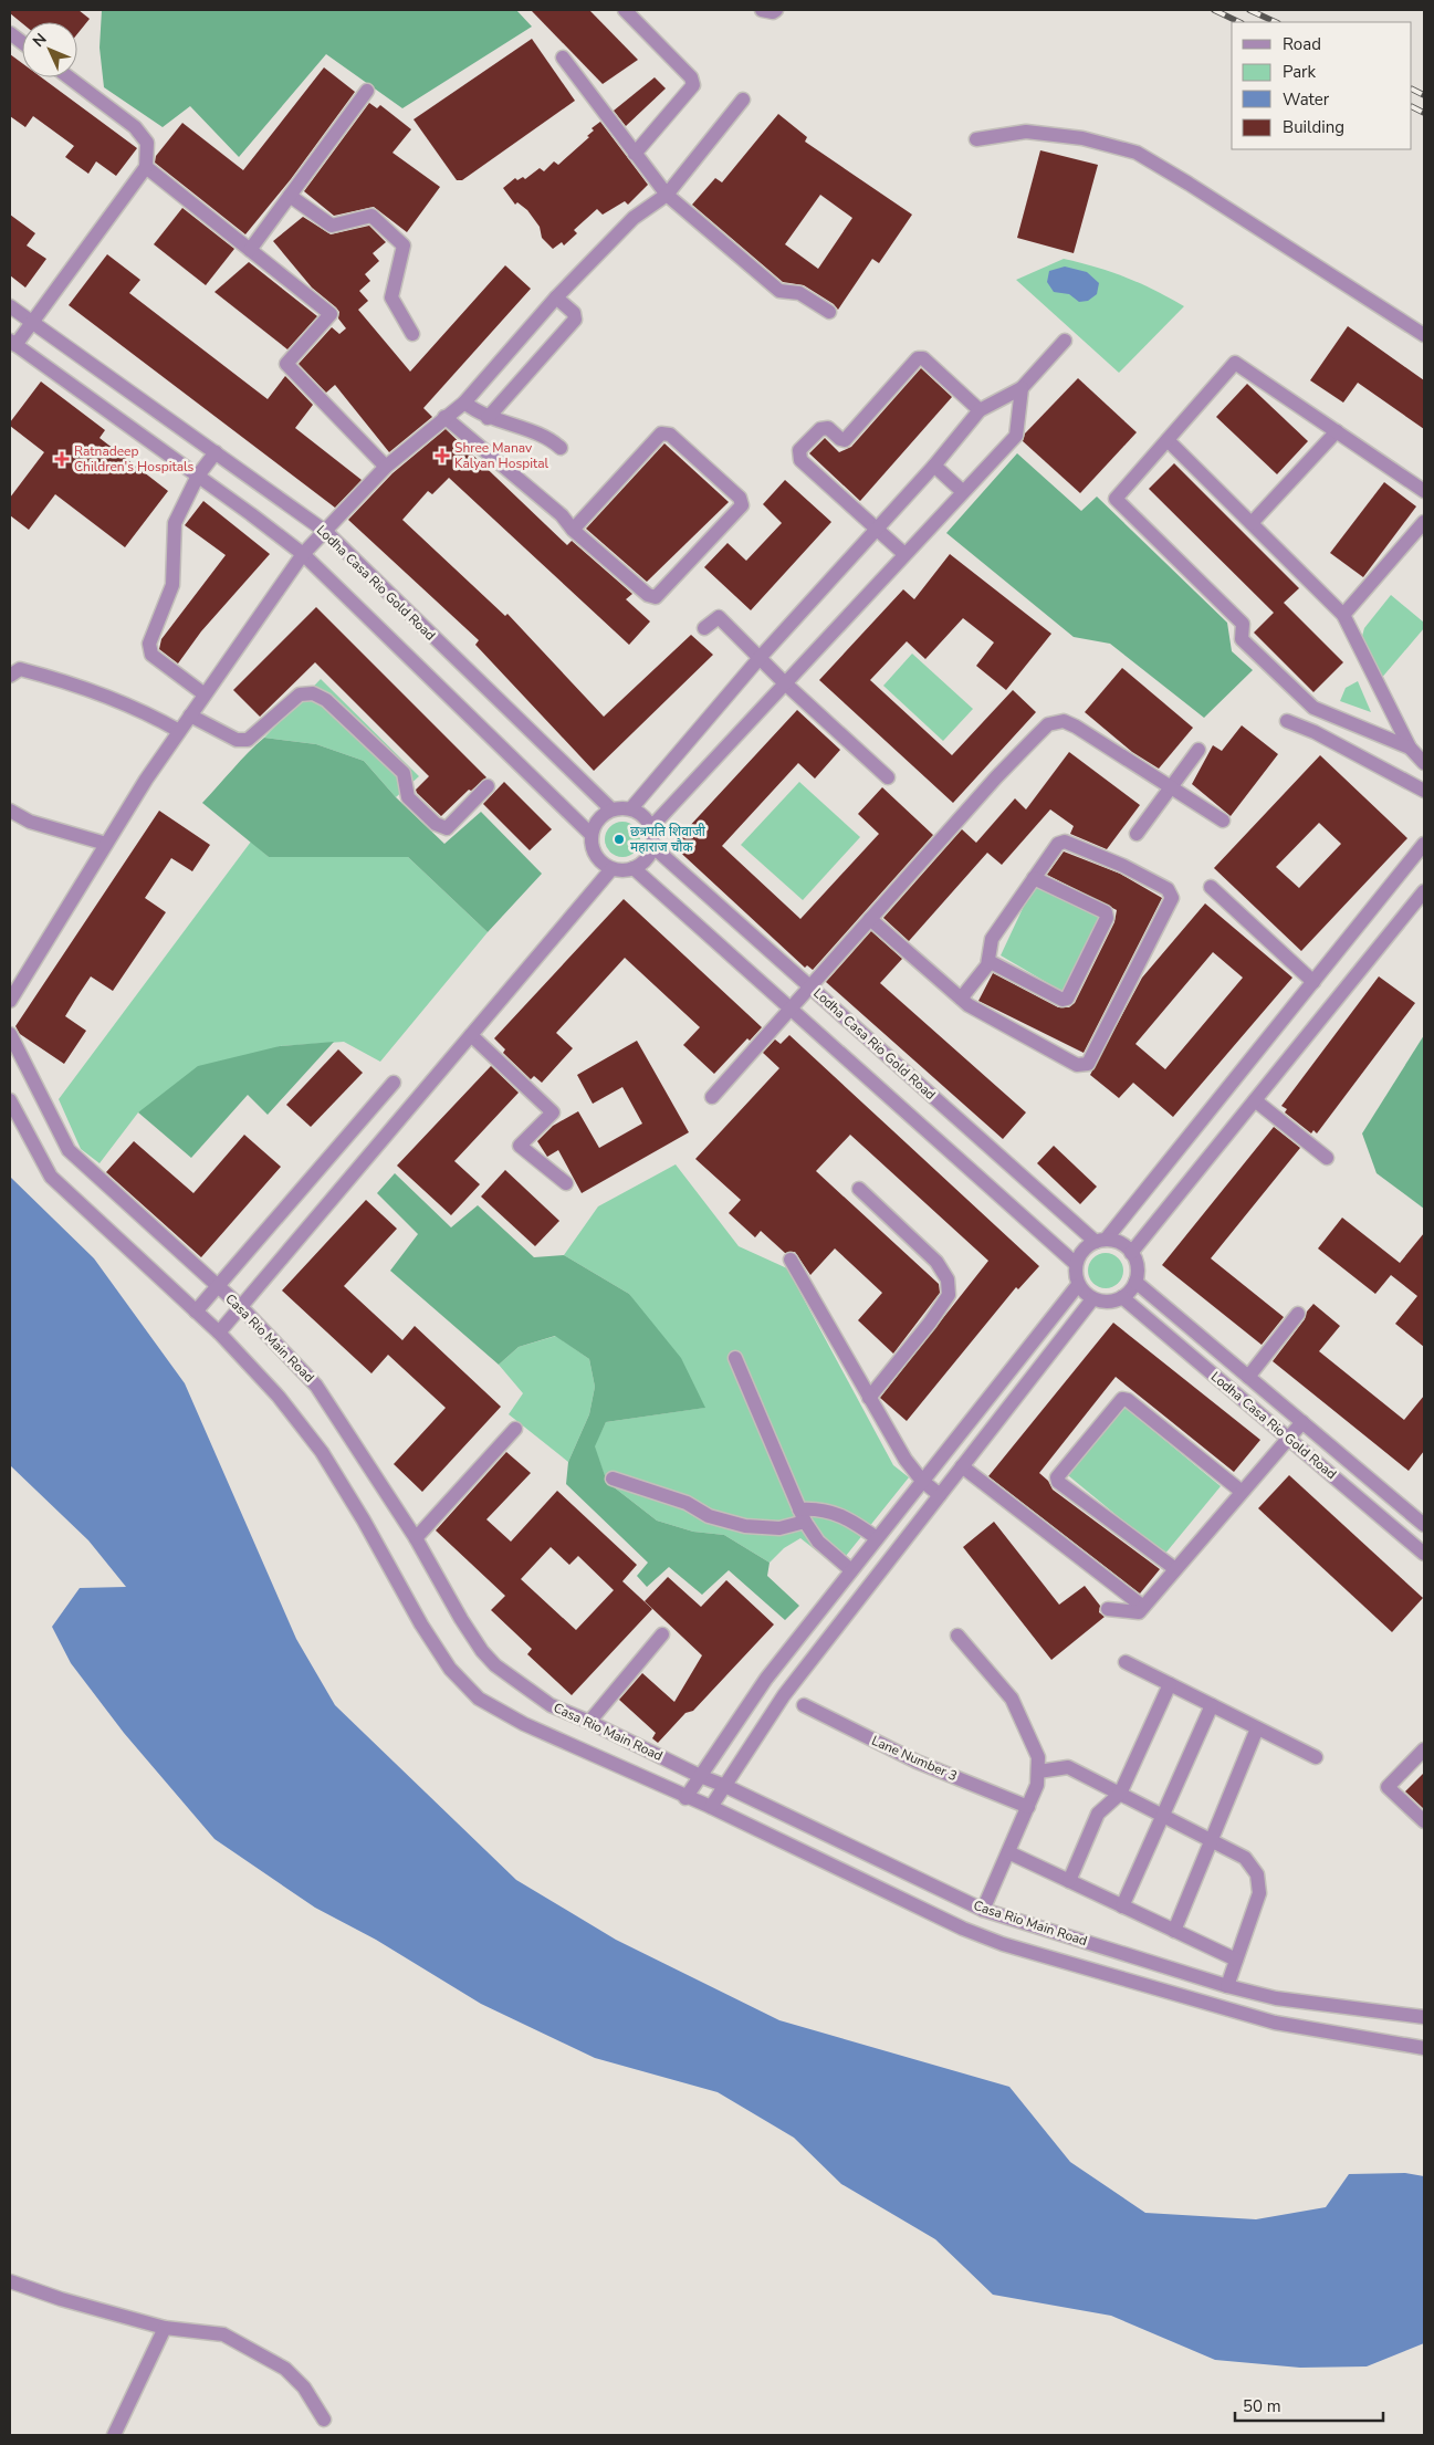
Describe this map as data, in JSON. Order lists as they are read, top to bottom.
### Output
{
  "streets": {
    "street": ["Lodha Casa Rio Gold Road", "Casa Rio Main Road", "Lane Number 3"]
  },
  "places": {
    "health": ["Shree Manav Kalyan Hospital", "Ratnadeep Children's Hospitals"],
    "other": ["छत्रपति शिवाजी महाराज चौक"]
  },
  "legend": [
    "Road",
    "Park",
    "Water",
    "Building"
  ],
  "scale_bar": "50 m",
  "north": "top left"
}
